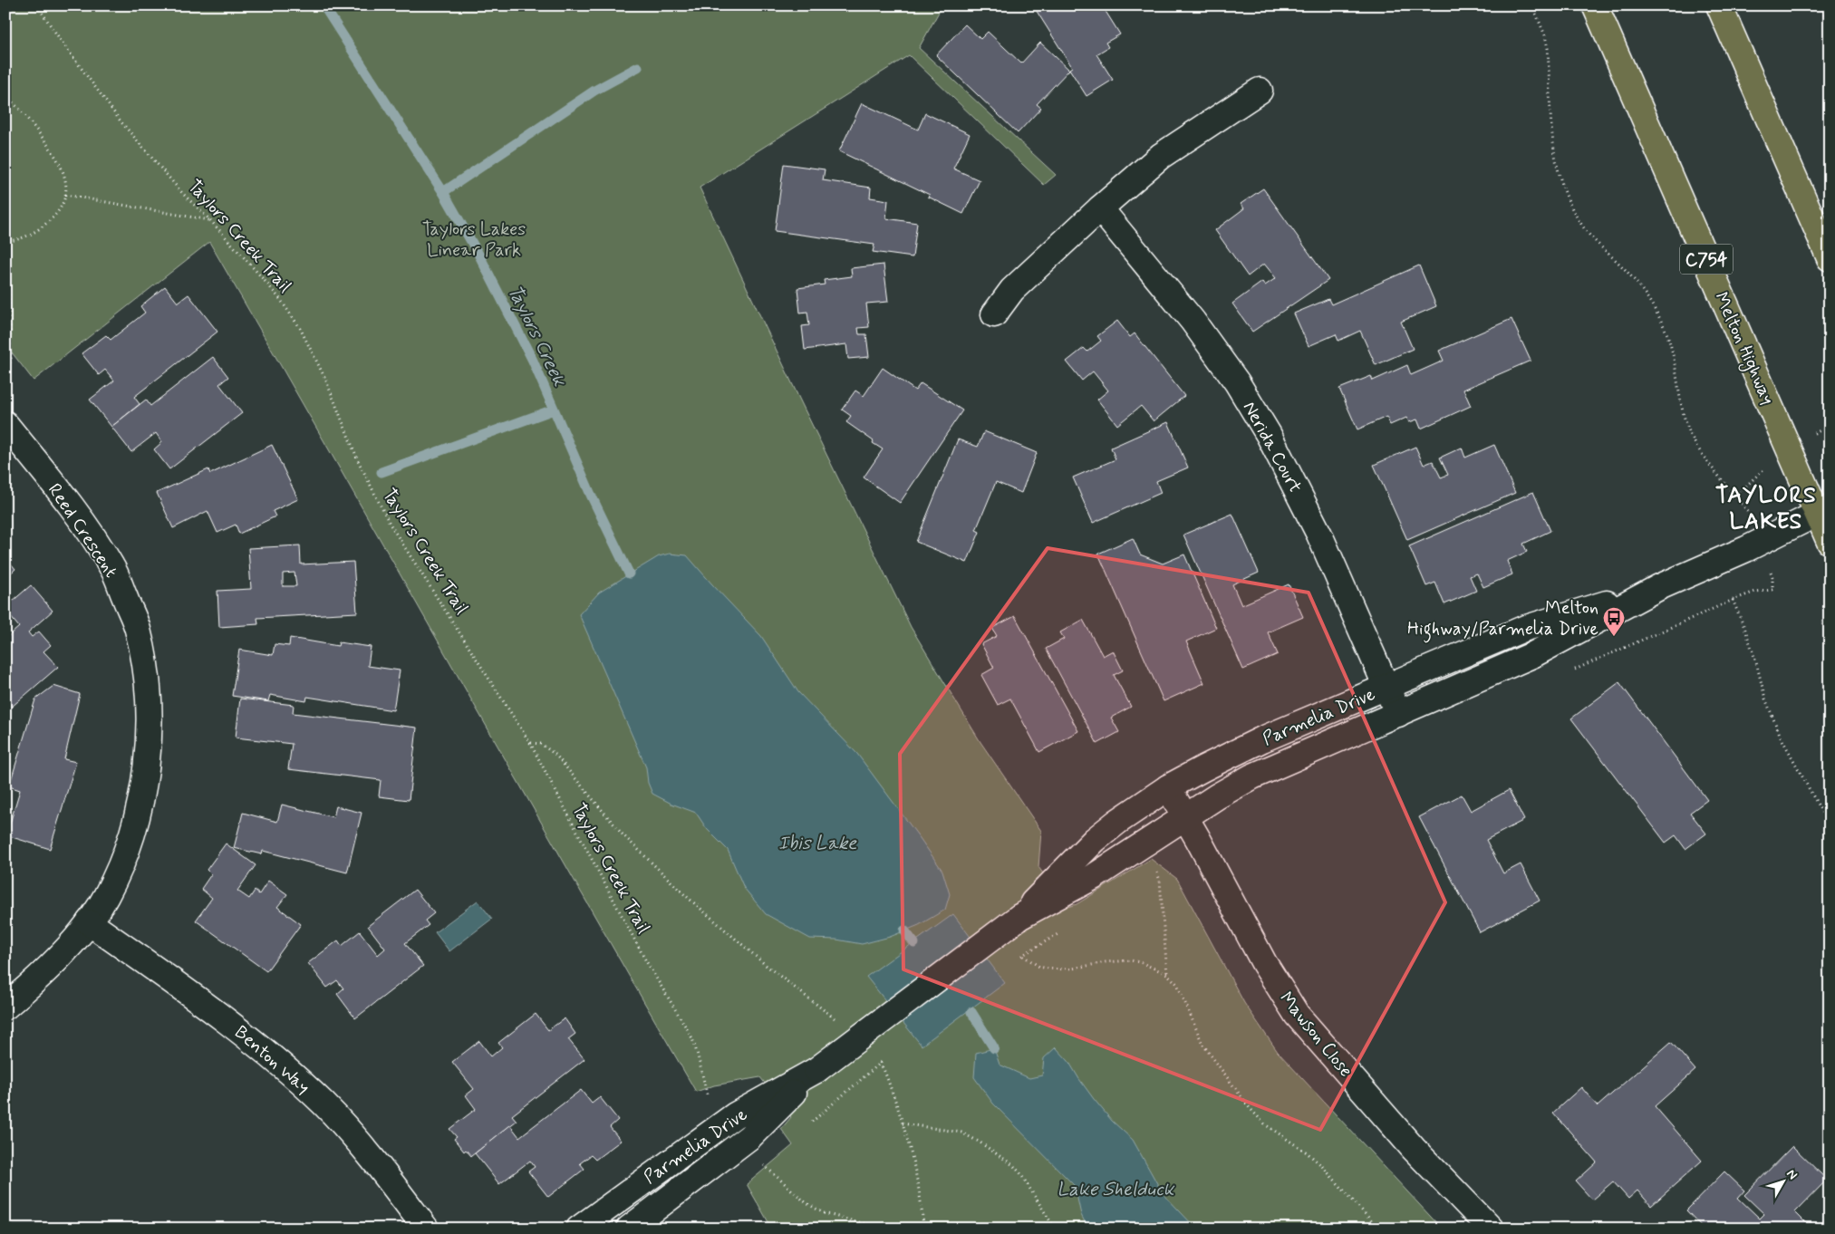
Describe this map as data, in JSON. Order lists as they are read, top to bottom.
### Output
{
  "streets": {
    "highway": ["C754", "Melton Highway"],
    "street": [
      "Nerida Court",
      "Reed Crescent",
      "Parmelia Drive",
      "Mawson Close",
      "Benton Way"
    ],
    "path": ["Taylors Creek Trail"]
  },
  "crossings": [
    ["Taylors Creek Trail", "Parmelia Drive"],
    ["Melton Highway", "Parmelia Drive"],
    ["Nerida Court", "Parmelia Drive"],
    ["Reed Crescent", "Benton Way"],
    ["Parmelia Drive", "Mawson Close"]
  ],
  "districts": ["TAYLORS LAKES"],
  "water": ["Taylors Creek", "Ibis Lake", "Lake Shelduck"],
  "parks": ["Taylors Lakes Linear Park"],
  "places": {
    "bus stop": ["Melton Highway/Parmelia Drive"]
  },
  "north": "top right"
}
